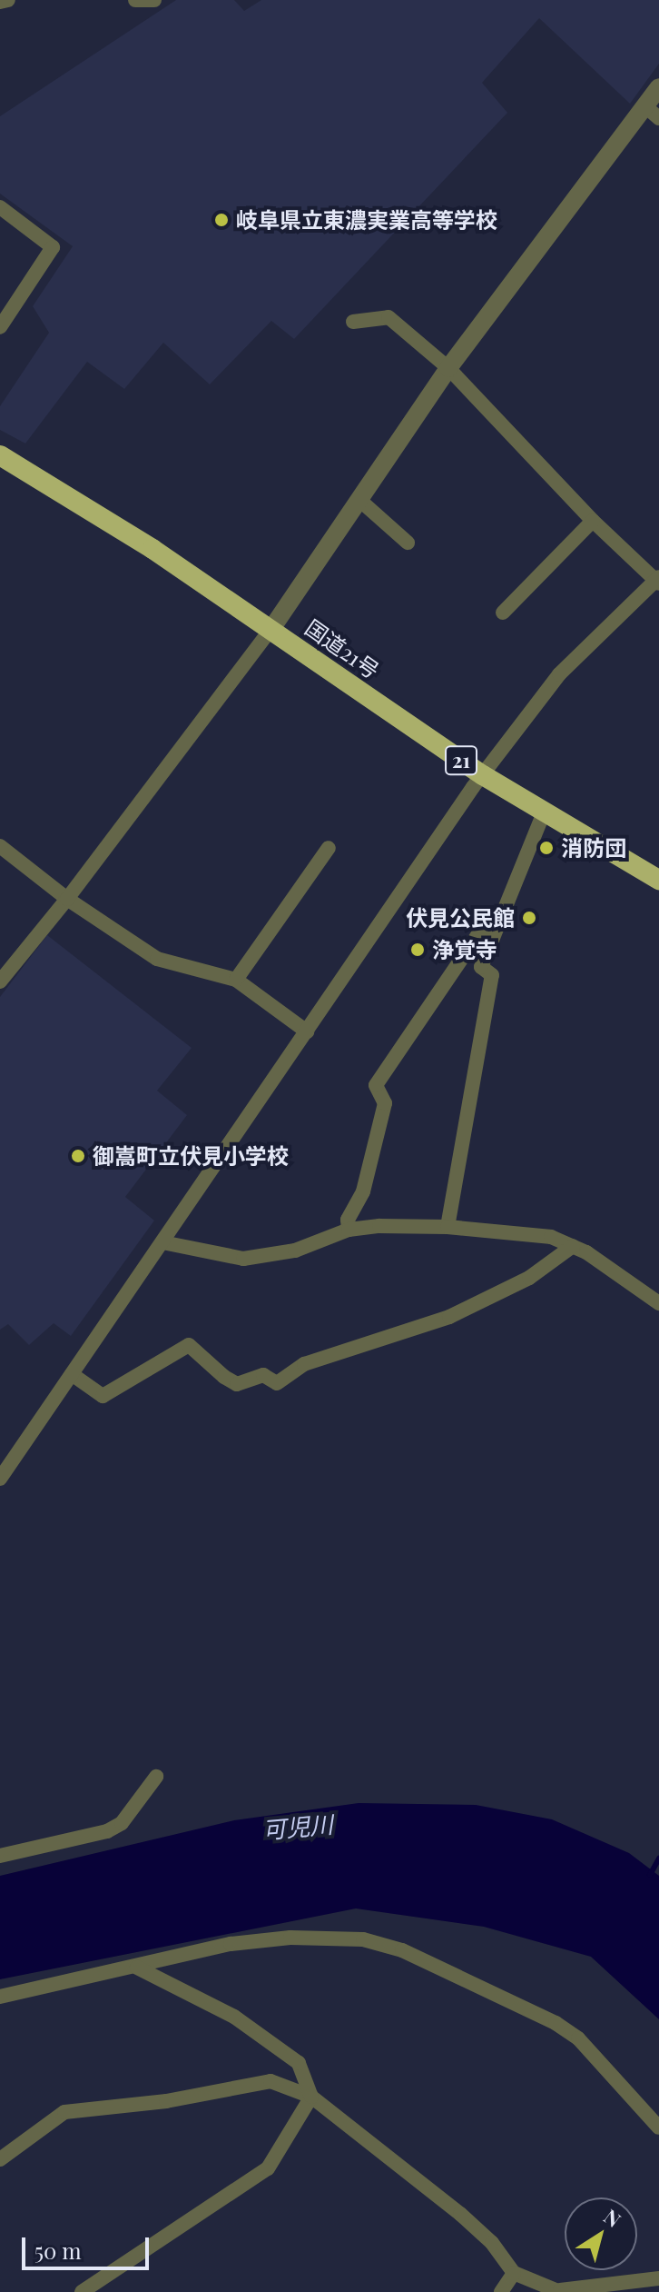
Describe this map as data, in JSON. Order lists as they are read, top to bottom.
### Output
{
  "streets": {
    "highway": ["国道21号", "21"]
  },
  "water": ["可児川"],
  "places": [
    "岐阜県立東濃実業高等学校",
    "消防団",
    "伏見公民館",
    "浄覚寺",
    "御嵩町立伏見小学校"
  ],
  "scale_bar": "50 m",
  "north": "top right"
}
